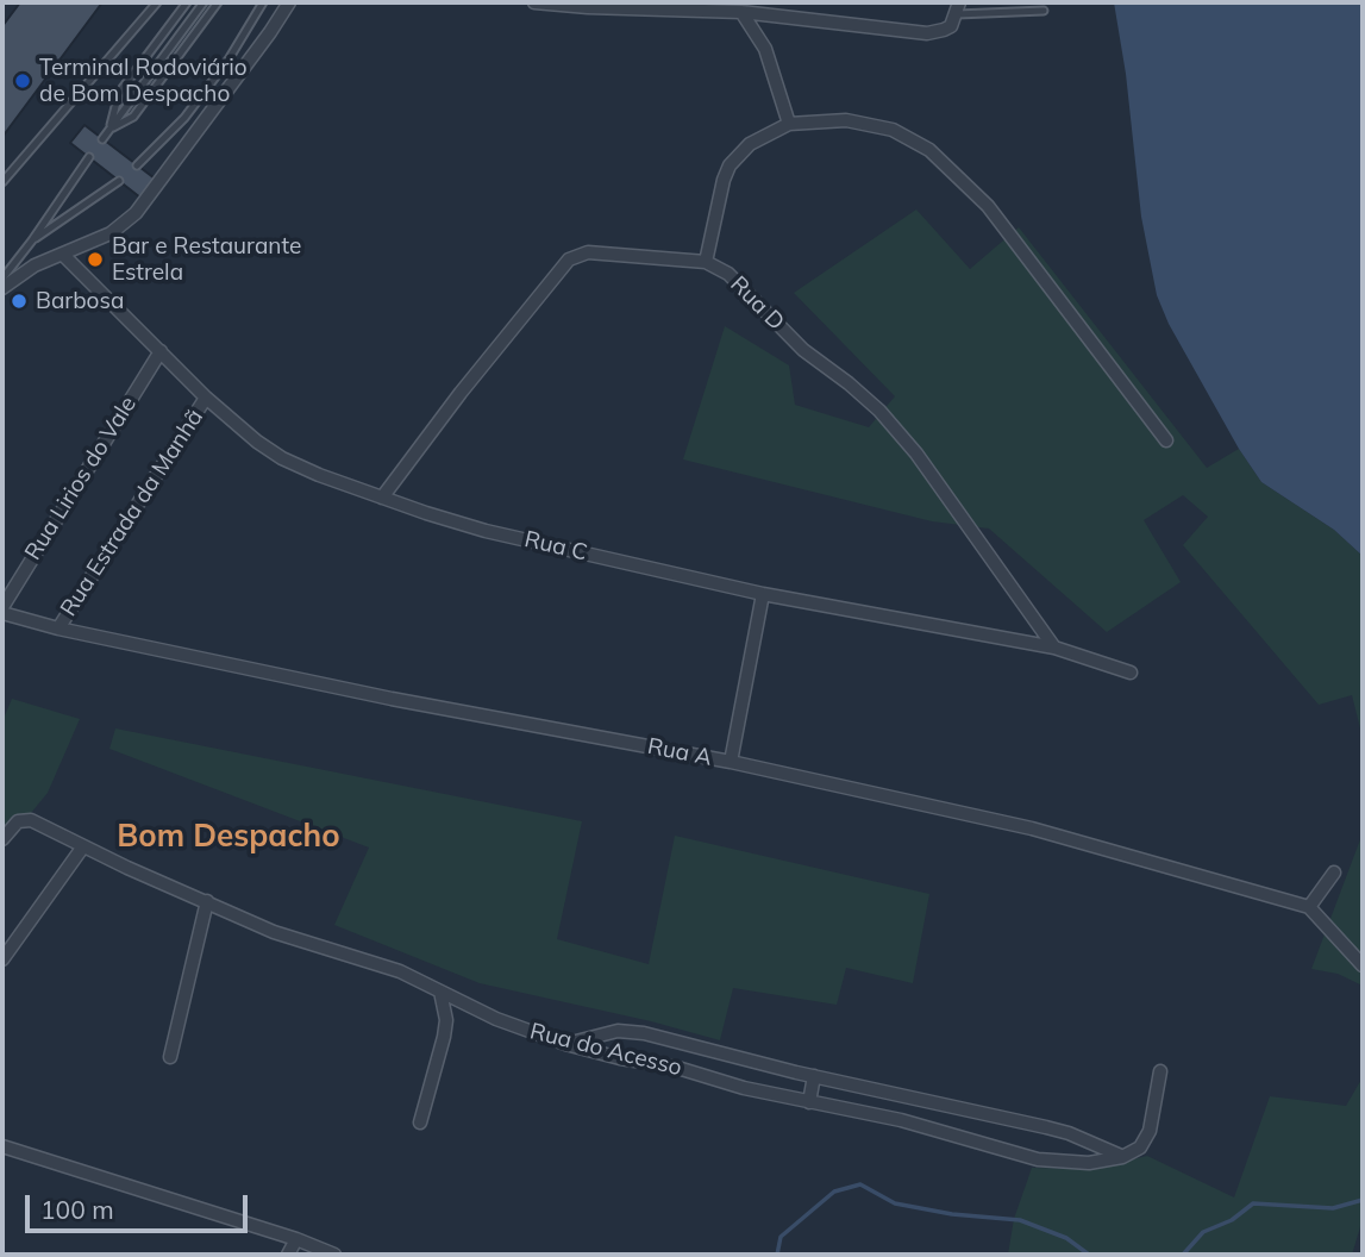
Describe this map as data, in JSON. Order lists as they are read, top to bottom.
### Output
{
  "streets": {
    "street": [
      "Rua D",
      "Rua Lirios do Vale",
      "Rua Estrada da Manhã",
      "Rua C",
      "Rua A",
      "Rua do Acesso"
    ]
  },
  "crossings": [
    ["Rua D", "Rua C"],
    ["Rua Lirios do Vale", "Rua C"],
    ["Rua Estrada da Manhã", "Rua C"],
    ["Rua Estrada da Manhã", "Rua A"]
  ],
  "districts": ["Bom Despacho"],
  "places": ["Terminal Rodoviário de Bom Despacho", "Bar e Restaurante Estrela", "Barbosa"],
  "scale_bar": "100 m"
}
